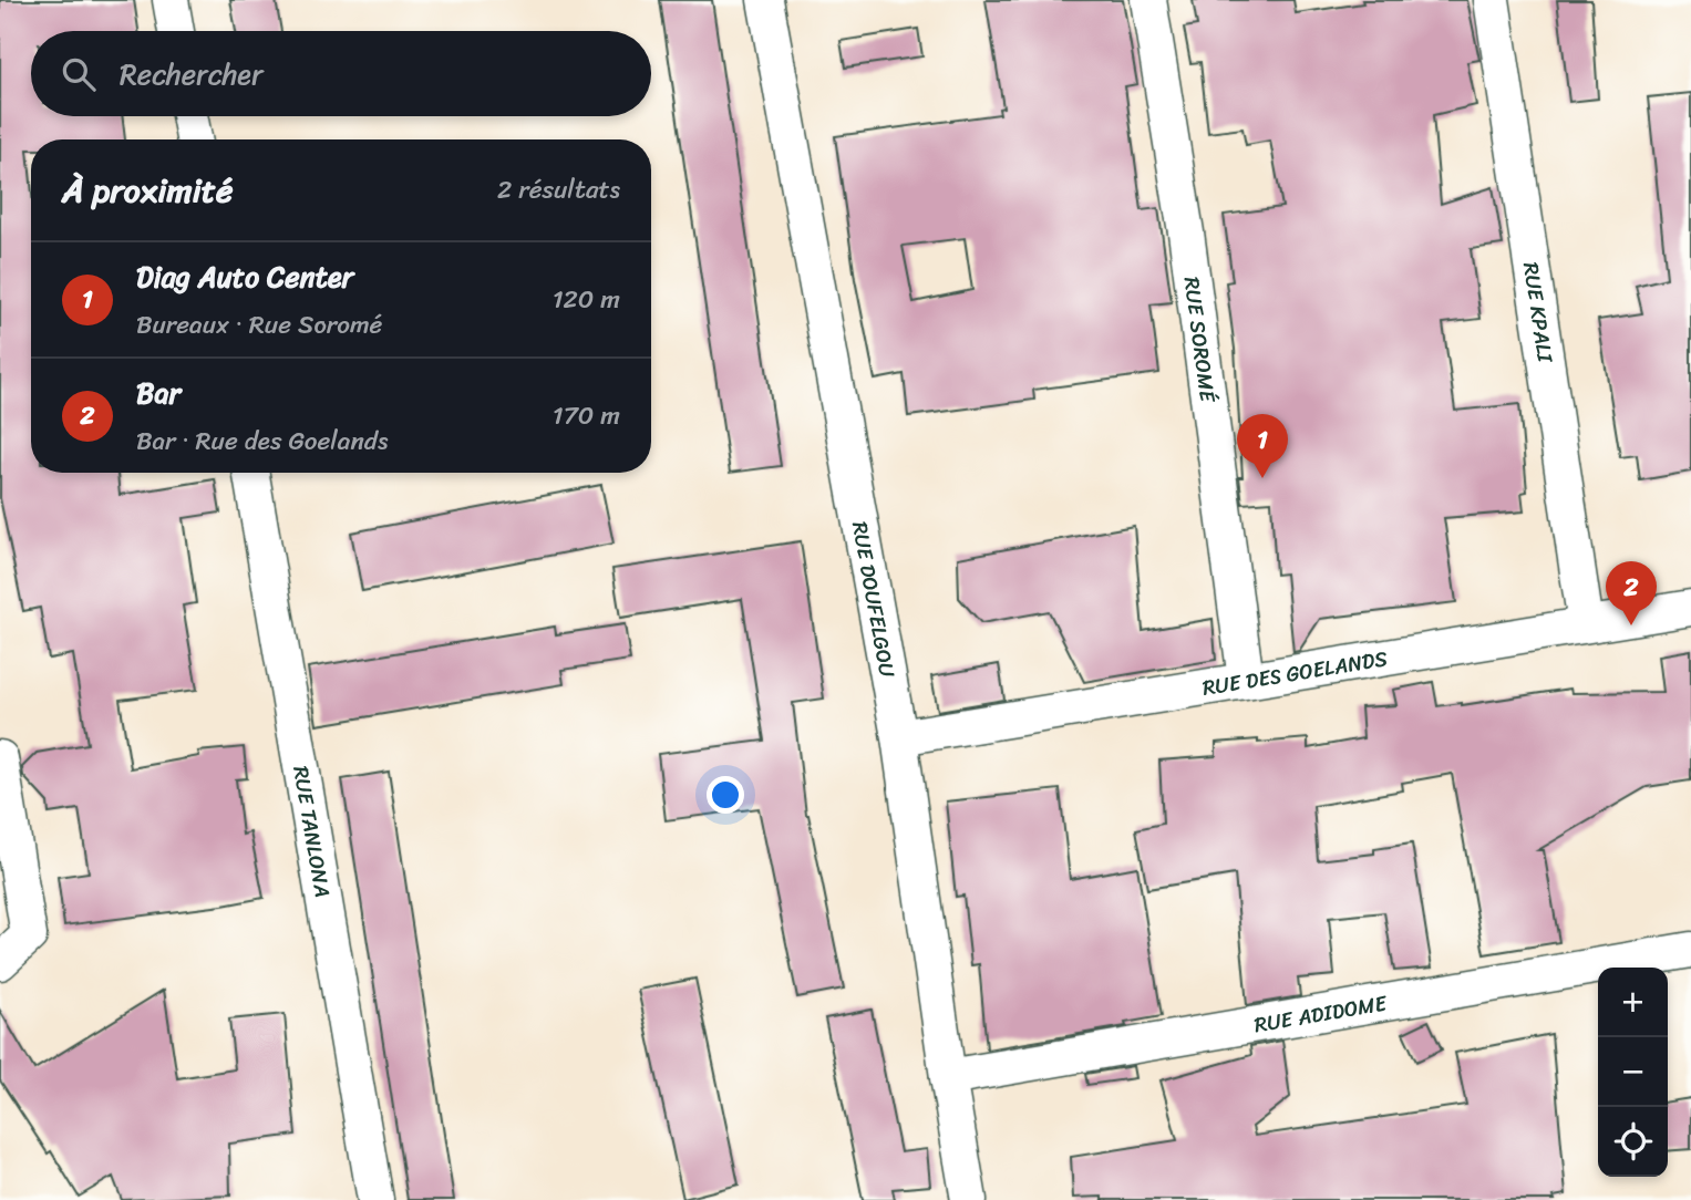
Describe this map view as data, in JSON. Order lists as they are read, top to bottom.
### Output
{
  "streets": {
    "street": [
      "RUE KPALI",
      "RUE SOROMÉ",
      "RUE DOUFELGOU",
      "RUE DES GOELANDS",
      "RUE TANLONA",
      "RUE ADIDOME"
    ]
  },
  "crossings": [
    ["RUE KPALI", "RUE DES GOELANDS"],
    ["RUE SOROMÉ", "RUE DES GOELANDS"],
    ["RUE DOUFELGOU", "RUE DES GOELANDS"],
    ["RUE DOUFELGOU", "RUE ADIDOME"]
  ],
  "page": {
    "search": "Rechercher",
    "heading": ["À proximité", "2 résultats"],
    "list": [
      {
        "mark": "1",
        "name": "Diag Auto Center",
        "note": "Bureaux · Rue Soromé",
        "value": "120 m"
      },
      {
        "mark": "2",
        "name": "Bar",
        "note": "Bar · Rue des Goelands",
        "value": "170 m"
      }
    ],
    "pins": ["1", "2"],
    "map_buttons": ["+", "−"]
  }
}
